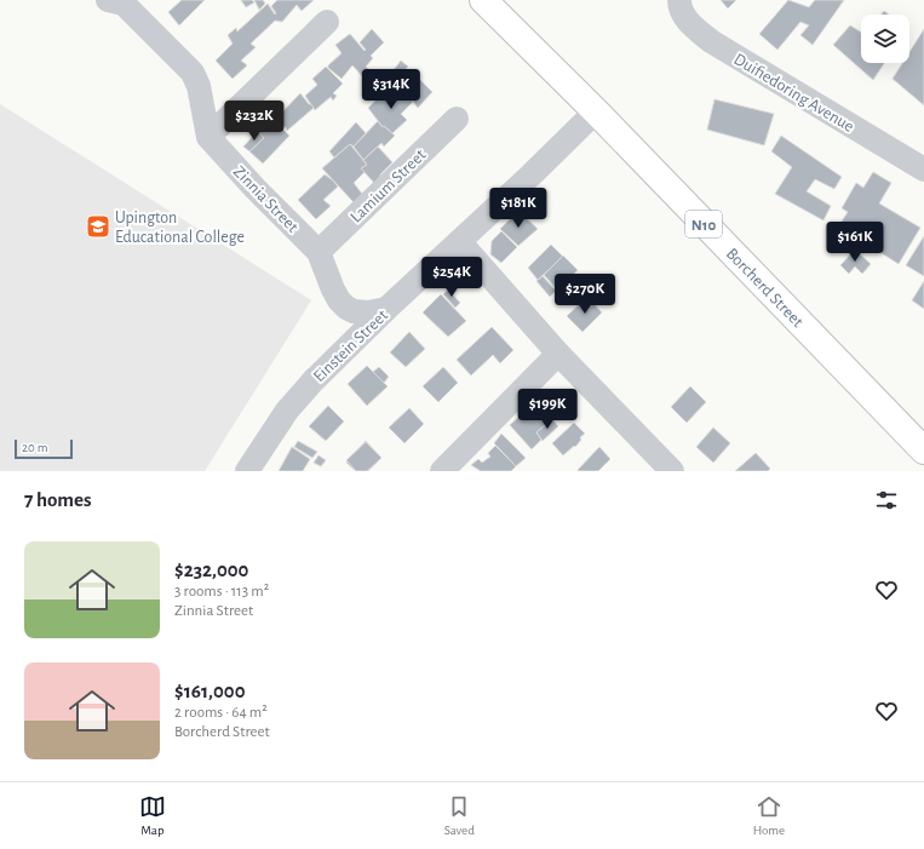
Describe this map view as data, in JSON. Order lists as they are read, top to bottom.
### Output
{
  "streets": {
    "highway": ["N10", "Borcherd Street"],
    "street": [
      "Duifiedoring Avenue",
      "Lamium Street",
      "Zinnia Street",
      "Einstein Street"
    ]
  },
  "crossings": [
    ["Lamium Street", "Zinnia Street"],
    ["Zinnia Street", "Einstein Street"],
    ["Borcherd Street", "Einstein Street"]
  ],
  "places": {
    "school or university": ["Upington Educational College"]
  },
  "scale_bar": "20 m",
  "page": {
    "price": [
      "$314K",
      "$232K",
      "$181K",
      "$161K",
      "$254K",
      "$270K",
      "$199K"
    ],
    "scale": "20 m",
    "heading": "7 homes",
    "list": [
      {
        "name": "$232,000",
        "note": "3 rooms · 113 m² · Zinnia Street"
      },
      {
        "name": "$161,000",
        "note": "2 rooms · 64 m² · Borcherd Street"
      }
    ],
    "tabs": ["Map", "Saved", "Home"]
  }
}
